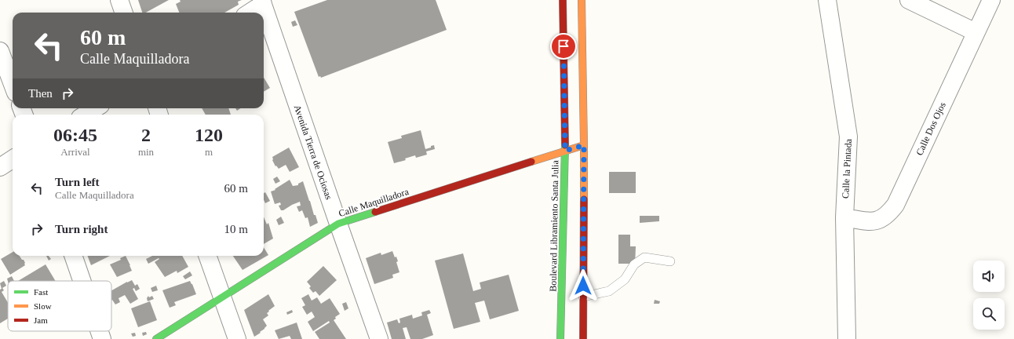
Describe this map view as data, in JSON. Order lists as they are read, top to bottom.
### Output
{
  "streets": {
    "main road": ["Calle Maquilladora", "Boulevard Libramiento Santa Julia"],
    "street": ["Calle Dos Ojos", "Avenida Tierra de Ociosas", "Calle la Pintada"]
  },
  "crossings": [
    ["Calle Dos Ojos", "Calle la Pintada"],
    ["Avenida Tierra de Ociosas", "Calle Maquilladora"],
    ["Calle Maquilladora", "Boulevard Libramiento Santa Julia"]
  ],
  "legend": ["Fast", "Slow", "Jam"],
  "page": {
    "turn": ["60 m", "Calle Maquilladora"],
    "then": "Then",
    "eta": [
      "06:45",
      "Arrival",
      "2",
      "min",
      "120",
      "m"
    ],
    "list": [
      {
        "name": "Turn left",
        "note": "Calle Maquilladora",
        "value": "60 m"
      },
      {
        "name": "Turn right",
        "value": "10 m"
      }
    ]
  }
}
